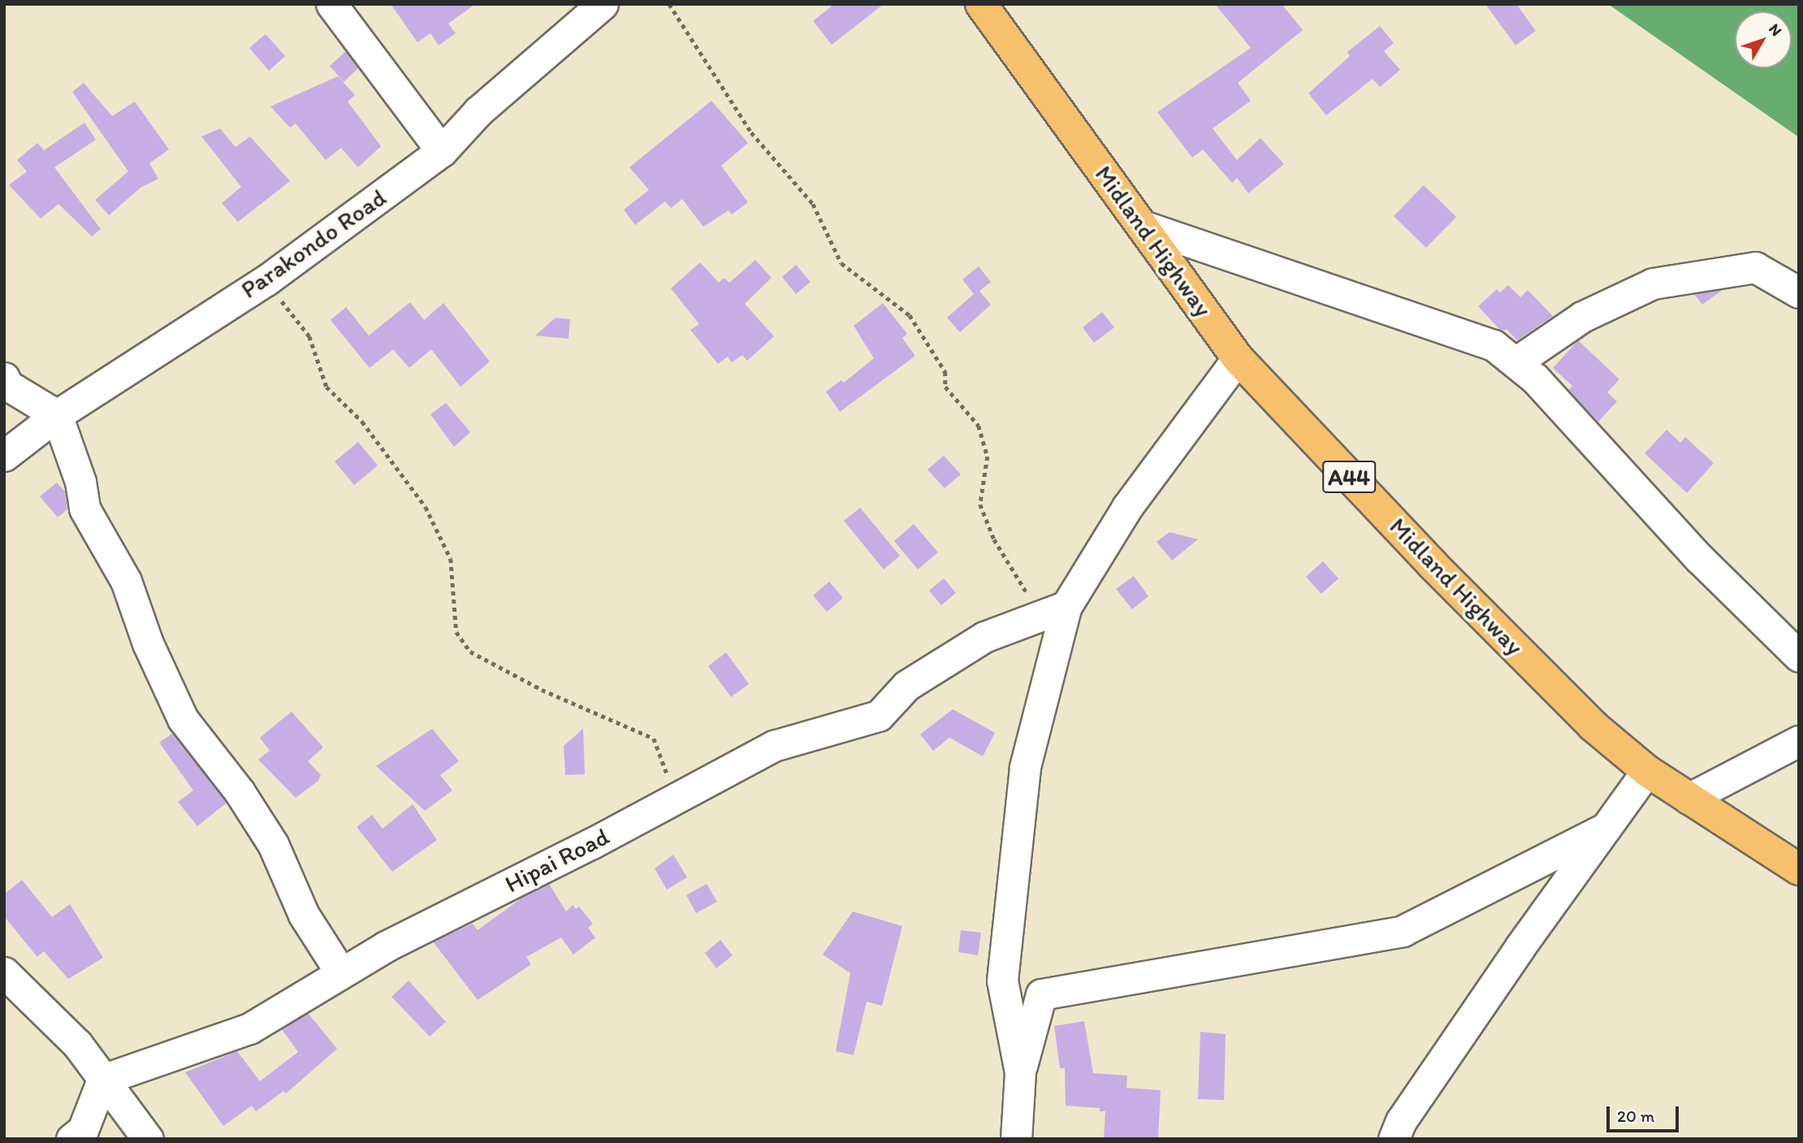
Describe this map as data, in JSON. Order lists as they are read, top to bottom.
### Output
{
  "streets": {
    "main road": ["Midland Highway", "A44"],
    "street": ["Parakondo Road", "Hipai Road"]
  },
  "scale_bar": "20 m",
  "north": "top right"
}
